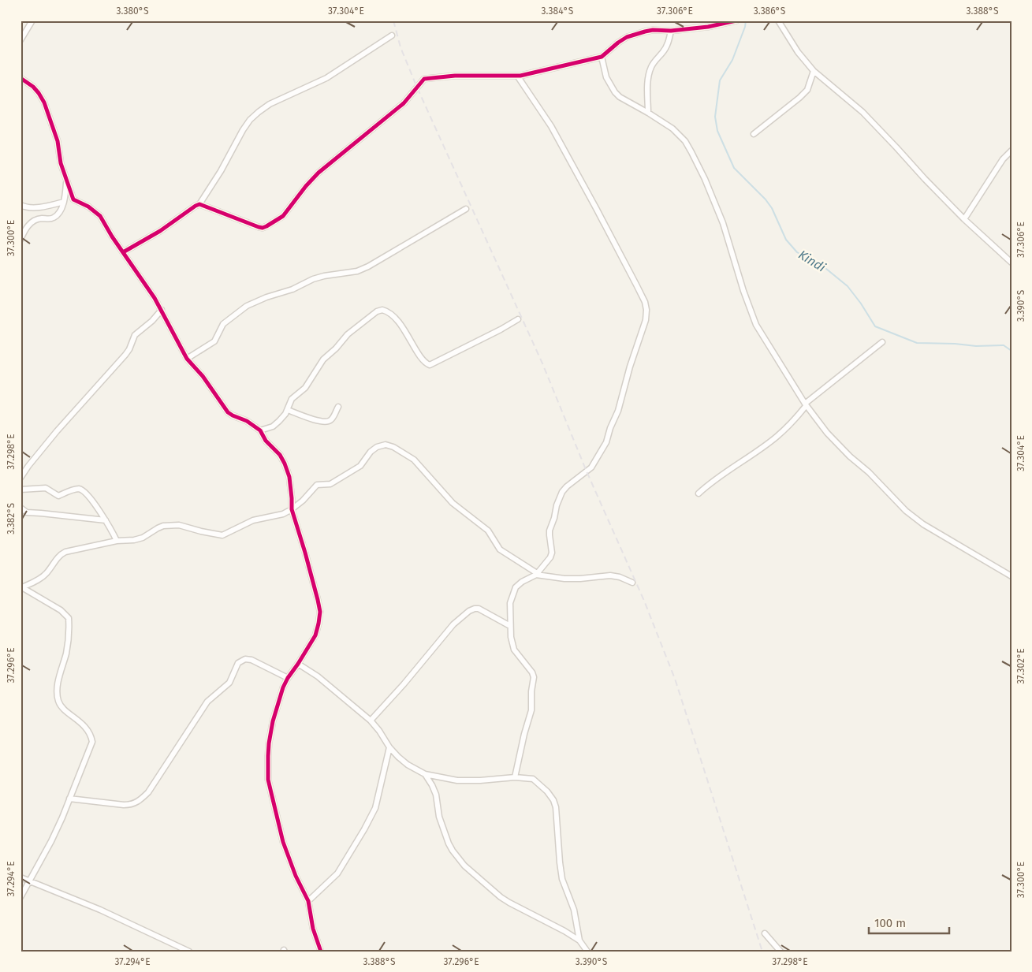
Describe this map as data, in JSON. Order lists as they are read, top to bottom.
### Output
{
  "water": ["Kindi"],
  "scale_bar": "100 m",
  "coordinates": [
    "3.380°S",
    "37.304°E",
    "3.384°S",
    "37.306°E",
    "3.386°S",
    "3.388°S",
    "37.300°E",
    "3.390°S",
    "37.298°E",
    "3.382°S",
    "37.296°E",
    "37.302°E",
    "37.294°E"
  ]
}
